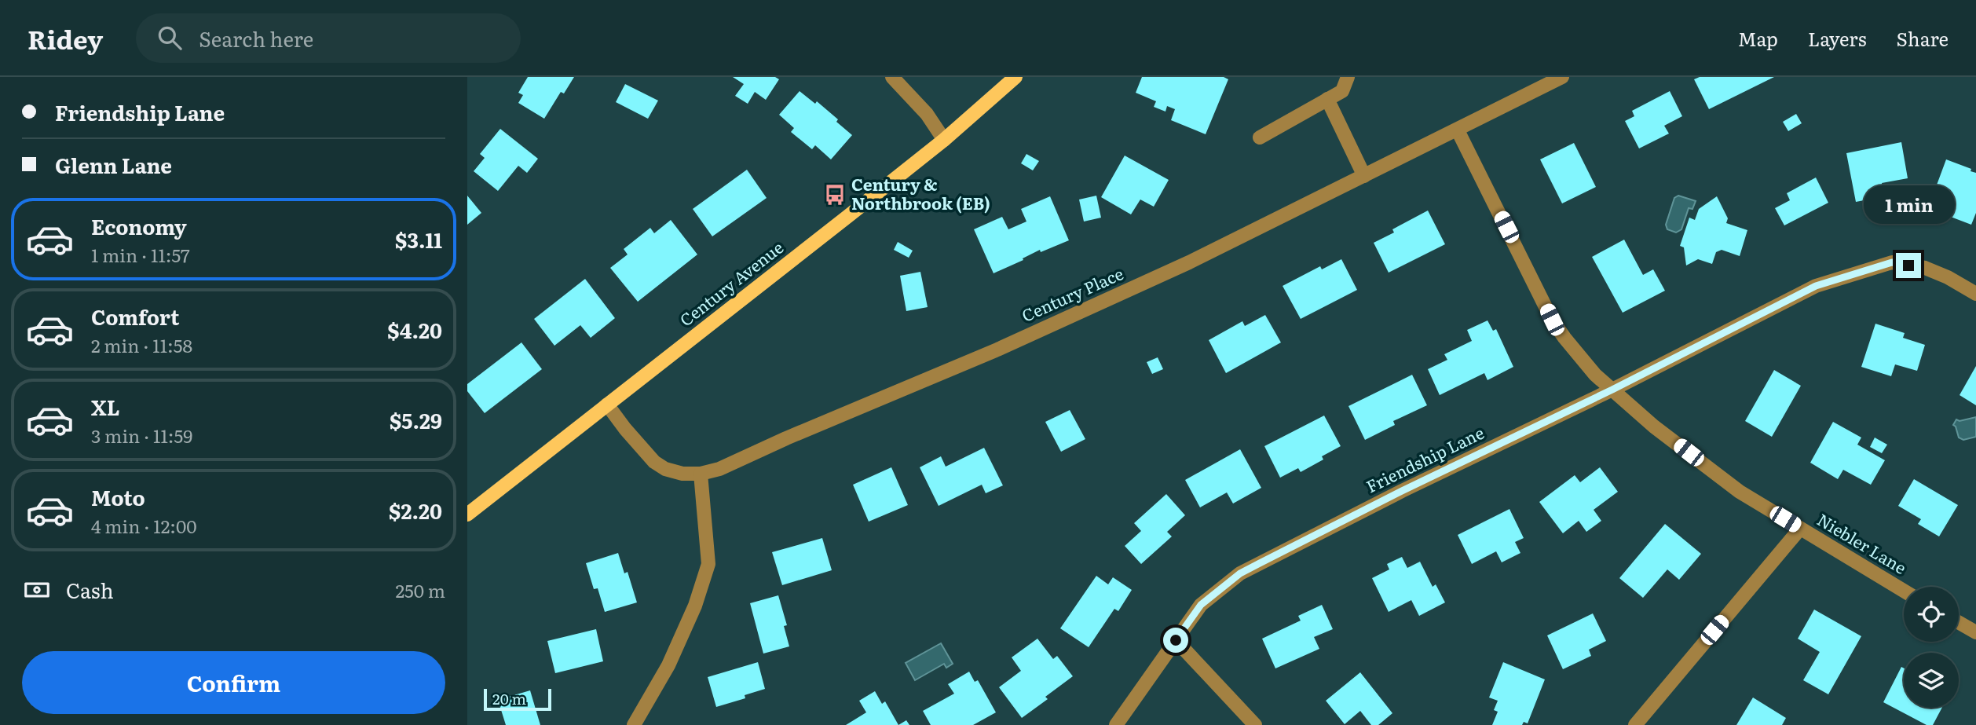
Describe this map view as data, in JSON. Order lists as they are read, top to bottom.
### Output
{
  "streets": {
    "main road": ["Century Avenue"],
    "street": ["Century Place", "Friendship Lane", "Niebler Lane"]
  },
  "crossings": [
    ["Century Avenue", "Century Place"],
    ["Century Place", "Niebler Lane"],
    ["Friendship Lane", "Niebler Lane"]
  ],
  "places": {
    "bus stop": ["Century & Northbrook (EB)"]
  },
  "scale_bar": "20 m",
  "page": {
    "header": "Ridey",
    "search": "Search here",
    "nav": ["Map", "Layers", "Share"],
    "banner": ["Friendship Lane", "Glenn Lane"],
    "bubble": "1 min",
    "list": [
      {
        "name": "Economy",
        "note": "1 min · 11:57",
        "value": "$3.11"
      },
      {
        "name": "Comfort",
        "note": "2 min · 11:58",
        "value": "$4.20"
      },
      {
        "name": "XL",
        "note": "3 min · 11:59",
        "value": "$5.29"
      },
      {
        "name": "Moto",
        "note": "4 min · 12:00",
        "value": "$2.20"
      }
    ],
    "pay": ["Cash", "250 m"],
    "buttons": "Confirm",
    "scale": "20 m"
  }
}
